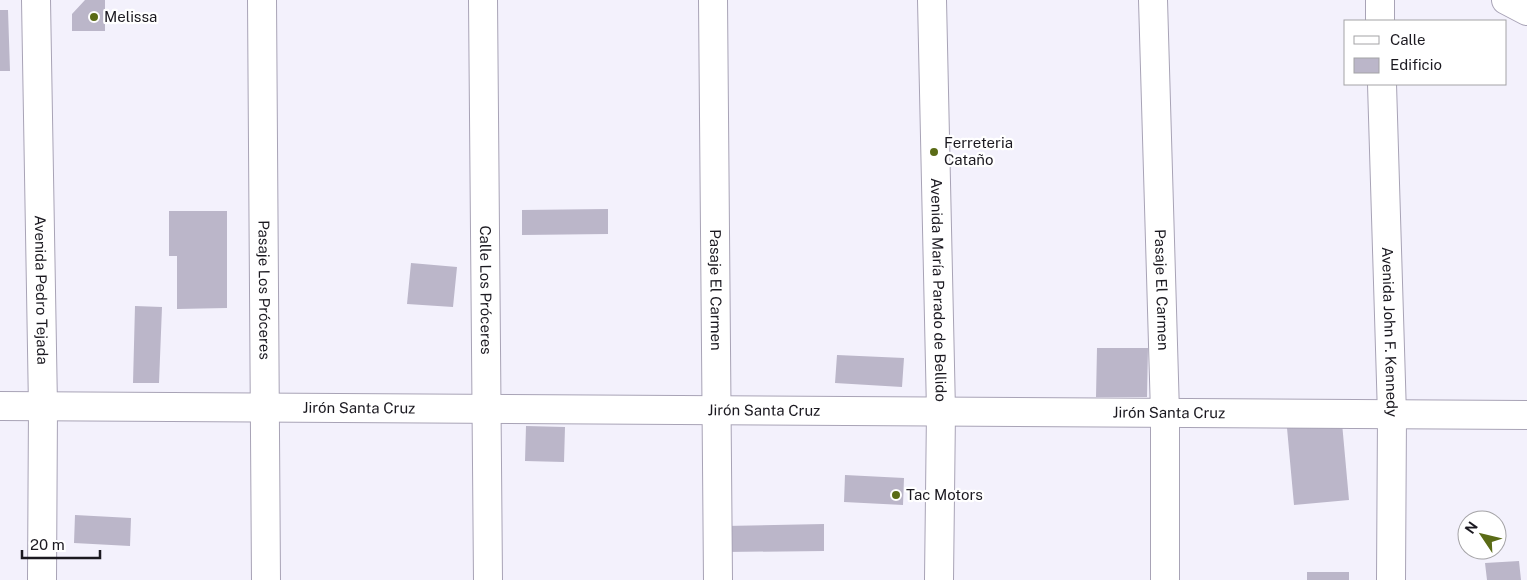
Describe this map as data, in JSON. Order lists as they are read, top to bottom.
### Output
{
  "streets": {
    "street": [
      "Avenida Pedro Tejada",
      "Pasaje Los Próceres",
      "Calle Los Próceres",
      "Pasaje El Carmen",
      "Avenida María Parado de Bellido",
      "Avenida John F. Kennedy",
      "Jirón Santa Cruz"
    ]
  },
  "crossings": [
    ["Avenida Pedro Tejada", "Jirón Santa Cruz"],
    ["Pasaje Los Próceres", "Jirón Santa Cruz"],
    ["Calle Los Próceres", "Jirón Santa Cruz"],
    ["Pasaje El Carmen", "Jirón Santa Cruz"],
    ["Avenida María Parado de Bellido", "Jirón Santa Cruz"],
    ["Avenida John F. Kennedy", "Jirón Santa Cruz"]
  ],
  "places": ["Melissa", "Ferreteria Cataño", "Tac Motors"],
  "legend": ["Calle", "Edificio"],
  "scale_bar": "20 m",
  "north": "top left"
}
